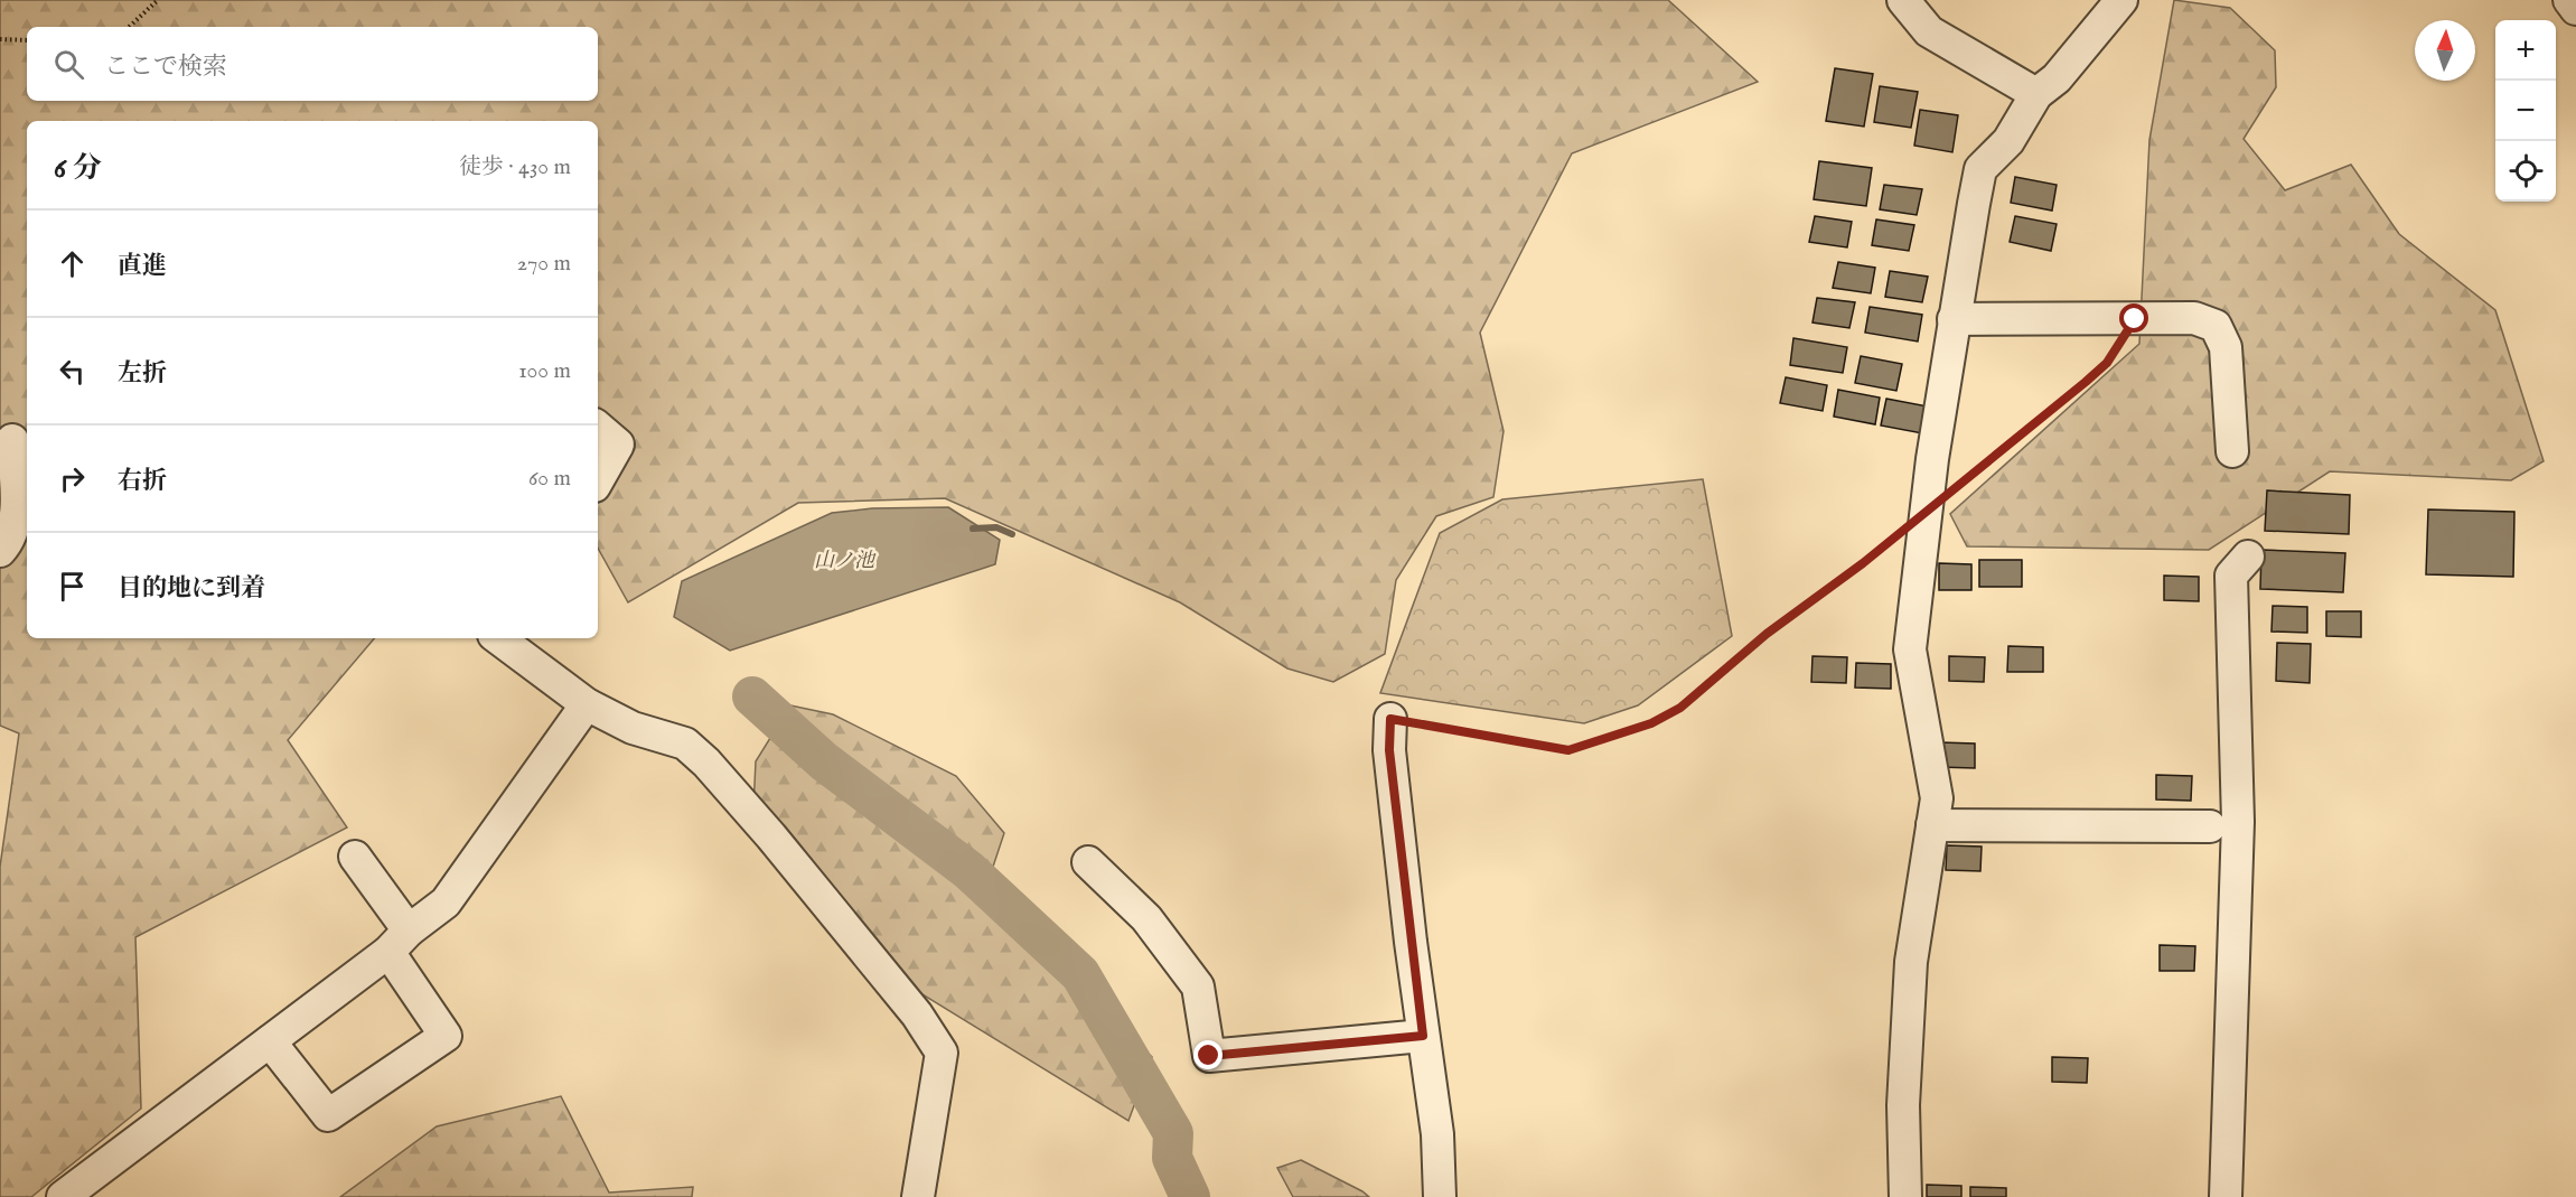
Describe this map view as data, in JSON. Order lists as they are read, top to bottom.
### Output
{
  "water": ["山ノ池"],
  "north": "top",
  "page": {
    "map_buttons": ["+", "−"],
    "search": "ここで検索",
    "heading": ["6 分", "徒歩 · 430 m"],
    "list": [
      ["直進", "270 m"],
      ["左折", "100 m"],
      ["右折", "60 m"],
      "目的地に到着"
    ]
  }
}
